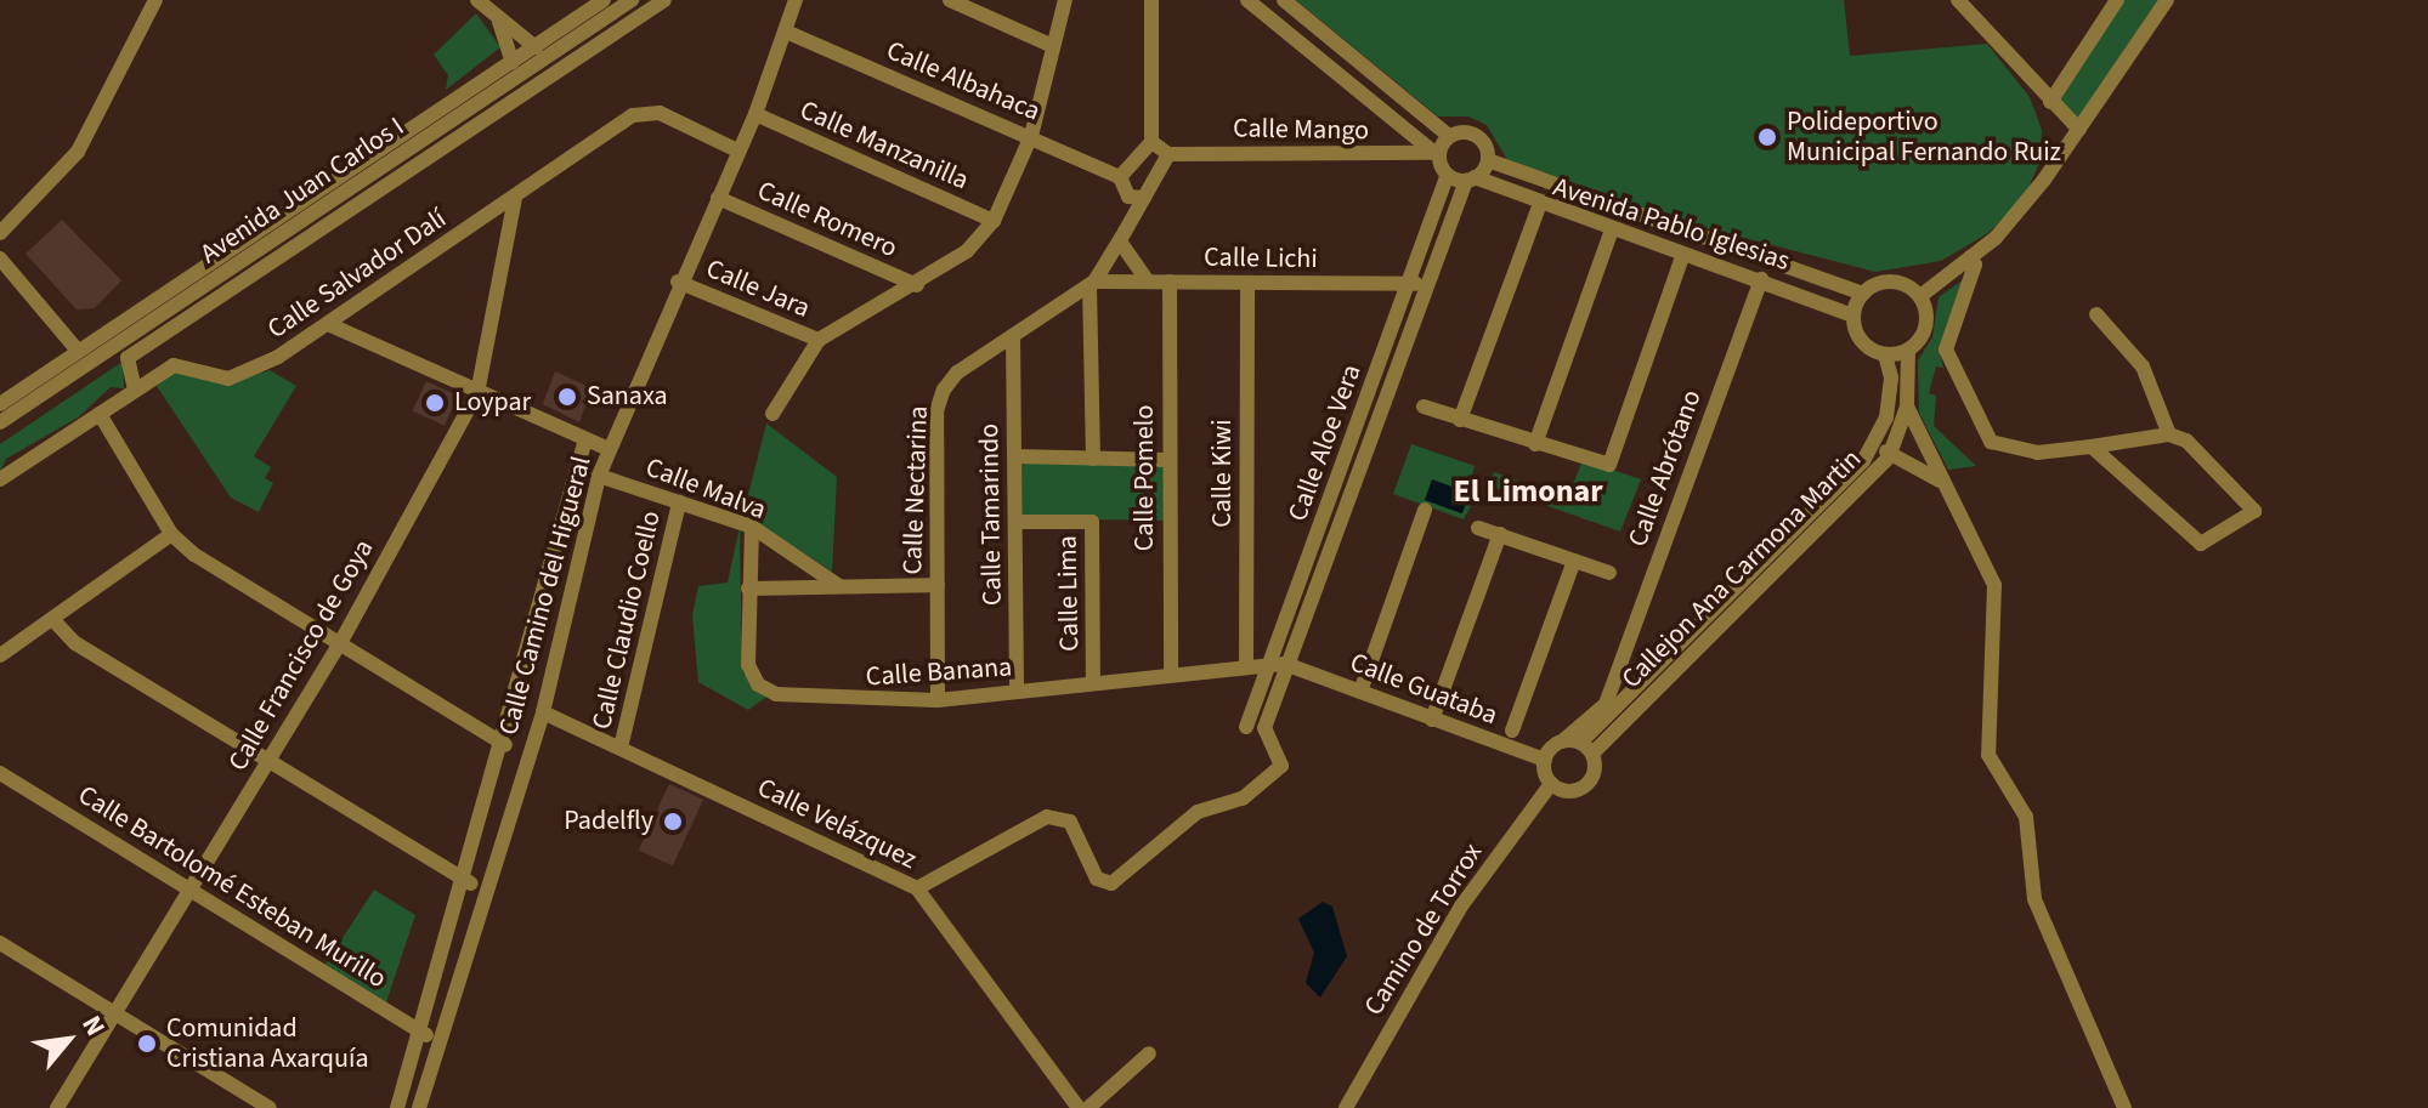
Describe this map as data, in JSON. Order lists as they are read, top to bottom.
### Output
{
  "streets": {
    "street": [
      "Calle Albahaca",
      "Calle Mango",
      "Calle Manzanilla",
      "Avenida Juan Carlos I",
      "Calle Romero",
      "Avenida Pablo Iglesias",
      "Calle Lichi",
      "Calle Salvador Dalí",
      "Calle Jara",
      "Calle Aloe Vera",
      "Calle Abrótano",
      "Calle Kiwi",
      "Calle Pomelo",
      "Calle Malva",
      "Calle Nectarina",
      "Calle Tamarindo",
      "Callejon Ana Carmona Martin",
      "Calle Lima",
      "Calle Camino del Higueral",
      "Calle Claudio Coello",
      "Calle Francisco de Goya",
      "Calle Banana",
      "Calle Guataba",
      "Calle Velázquez",
      "Calle Bartolomé Esteban Murillo",
      "Camino de Torrox"
    ]
  },
  "crossings": [
    ["Calle Albahaca", "Calle Nectarina"],
    ["Calle Albahaca", "Calle Camino del Higueral"],
    ["Calle Mango", "Avenida Pablo Iglesias"],
    ["Calle Mango", "Calle Aloe Vera"],
    ["Calle Mango", "Calle Nectarina"],
    ["Calle Manzanilla", "Calle Camino del Higueral"],
    ["Calle Romero", "Calle Camino del Higueral"],
    ["Avenida Pablo Iglesias", "Calle Aloe Vera"],
    ["Avenida Pablo Iglesias", "Calle Abrótano"],
    ["Avenida Pablo Iglesias", "Callejon Ana Carmona Martin"],
    ["Calle Lichi", "Calle Aloe Vera"],
    ["Calle Lichi", "Calle Kiwi"],
    ["Calle Lichi", "Calle Pomelo"],
    ["Calle Lichi", "Calle Nectarina"],
    ["Calle Salvador Dalí", "Calle Camino del Higueral"],
    ["Calle Salvador Dalí", "Calle Francisco de Goya"],
    ["Calle Jara", "Calle Camino del Higueral"],
    ["Calle Aloe Vera", "Calle Banana"],
    ["Calle Aloe Vera", "Calle Guataba"],
    ["Calle Aloe Vera", "Calle Velázquez"],
    ["Calle Abrótano", "Callejon Ana Carmona Martin"],
    ["Calle Abrótano", "Calle Guataba"],
    ["Calle Abrótano", "Camino de Torrox"],
    ["Calle Kiwi", "Calle Banana"],
    ["Calle Pomelo", "Calle Banana"],
    ["Calle Malva", "Calle Camino del Higueral"],
    ["Calle Malva", "Calle Claudio Coello"],
    ["Calle Malva", "Calle Banana"],
    ["Calle Nectarina", "Calle Tamarindo"],
    ["Calle Nectarina", "Calle Banana"],
    ["Calle Tamarindo", "Calle Lima"],
    ["Calle Tamarindo", "Calle Banana"],
    ["Callejon Ana Carmona Martin", "Calle Guataba"],
    ["Callejon Ana Carmona Martin", "Camino de Torrox"],
    ["Calle Lima", "Calle Banana"],
    ["Calle Camino del Higueral", "Calle Velázquez"],
    ["Calle Camino del Higueral", "Calle Bartolomé Esteban Murillo"],
    ["Calle Claudio Coello", "Calle Velázquez"],
    ["Calle Francisco de Goya", "Calle Bartolomé Esteban Murillo"],
    ["Calle Banana", "Calle Guataba"],
    ["Calle Guataba", "Camino de Torrox"]
  ],
  "districts": ["El Limonar"],
  "places": [
    "Polideportivo Municipal Fernando Ruiz",
    "Sanaxa",
    "Loypar",
    "Padelfly",
    "Comunidad Cristiana Axarquía"
  ],
  "north": "top right"
}
